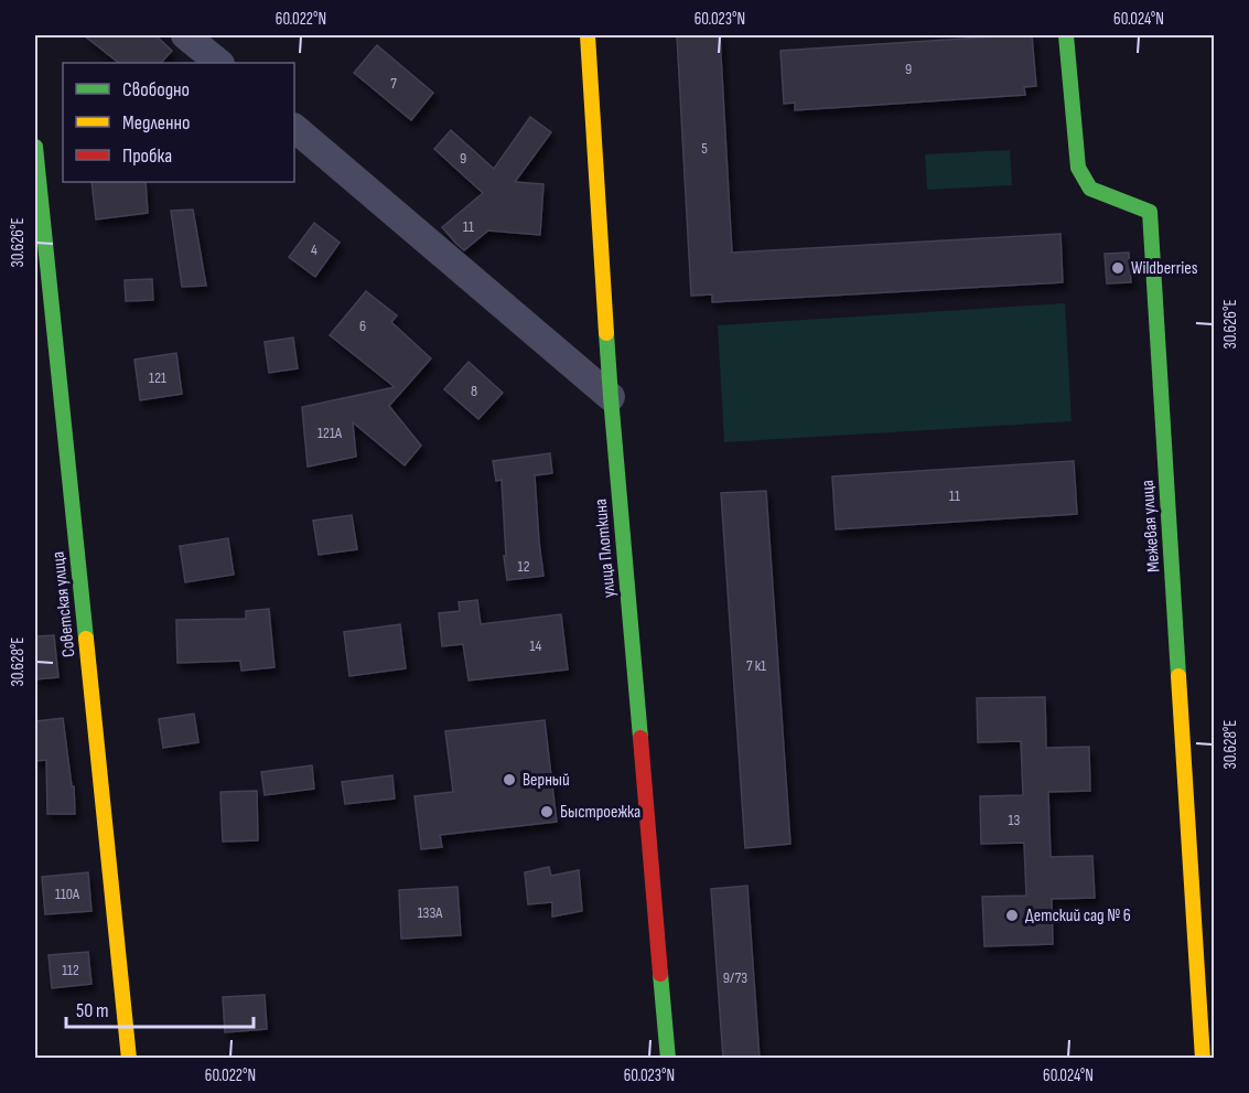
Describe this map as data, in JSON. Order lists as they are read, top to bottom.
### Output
{
  "streets": {
    "street": ["Межевая улица", "улица Плоткина", "Советская улица"]
  },
  "places": [
    "Wildberries",
    "Верный",
    "Быстроежка",
    "Детский сад № 6"
  ],
  "house_numbers": [
    "9",
    "7",
    "5",
    "9",
    "11",
    "4",
    "6",
    "121",
    "8",
    "121А",
    "11",
    "12",
    "14",
    "7 к1",
    "13",
    "110А",
    "133А",
    "112",
    "9/73"
  ],
  "legend": ["Свободно", "Медленно", "Пробка"],
  "scale_bar": "50 m",
  "coordinates": [
    "60.022°N",
    "60.023°N",
    "60.024°N",
    "30.626°E",
    "30.628°E"
  ]
}
